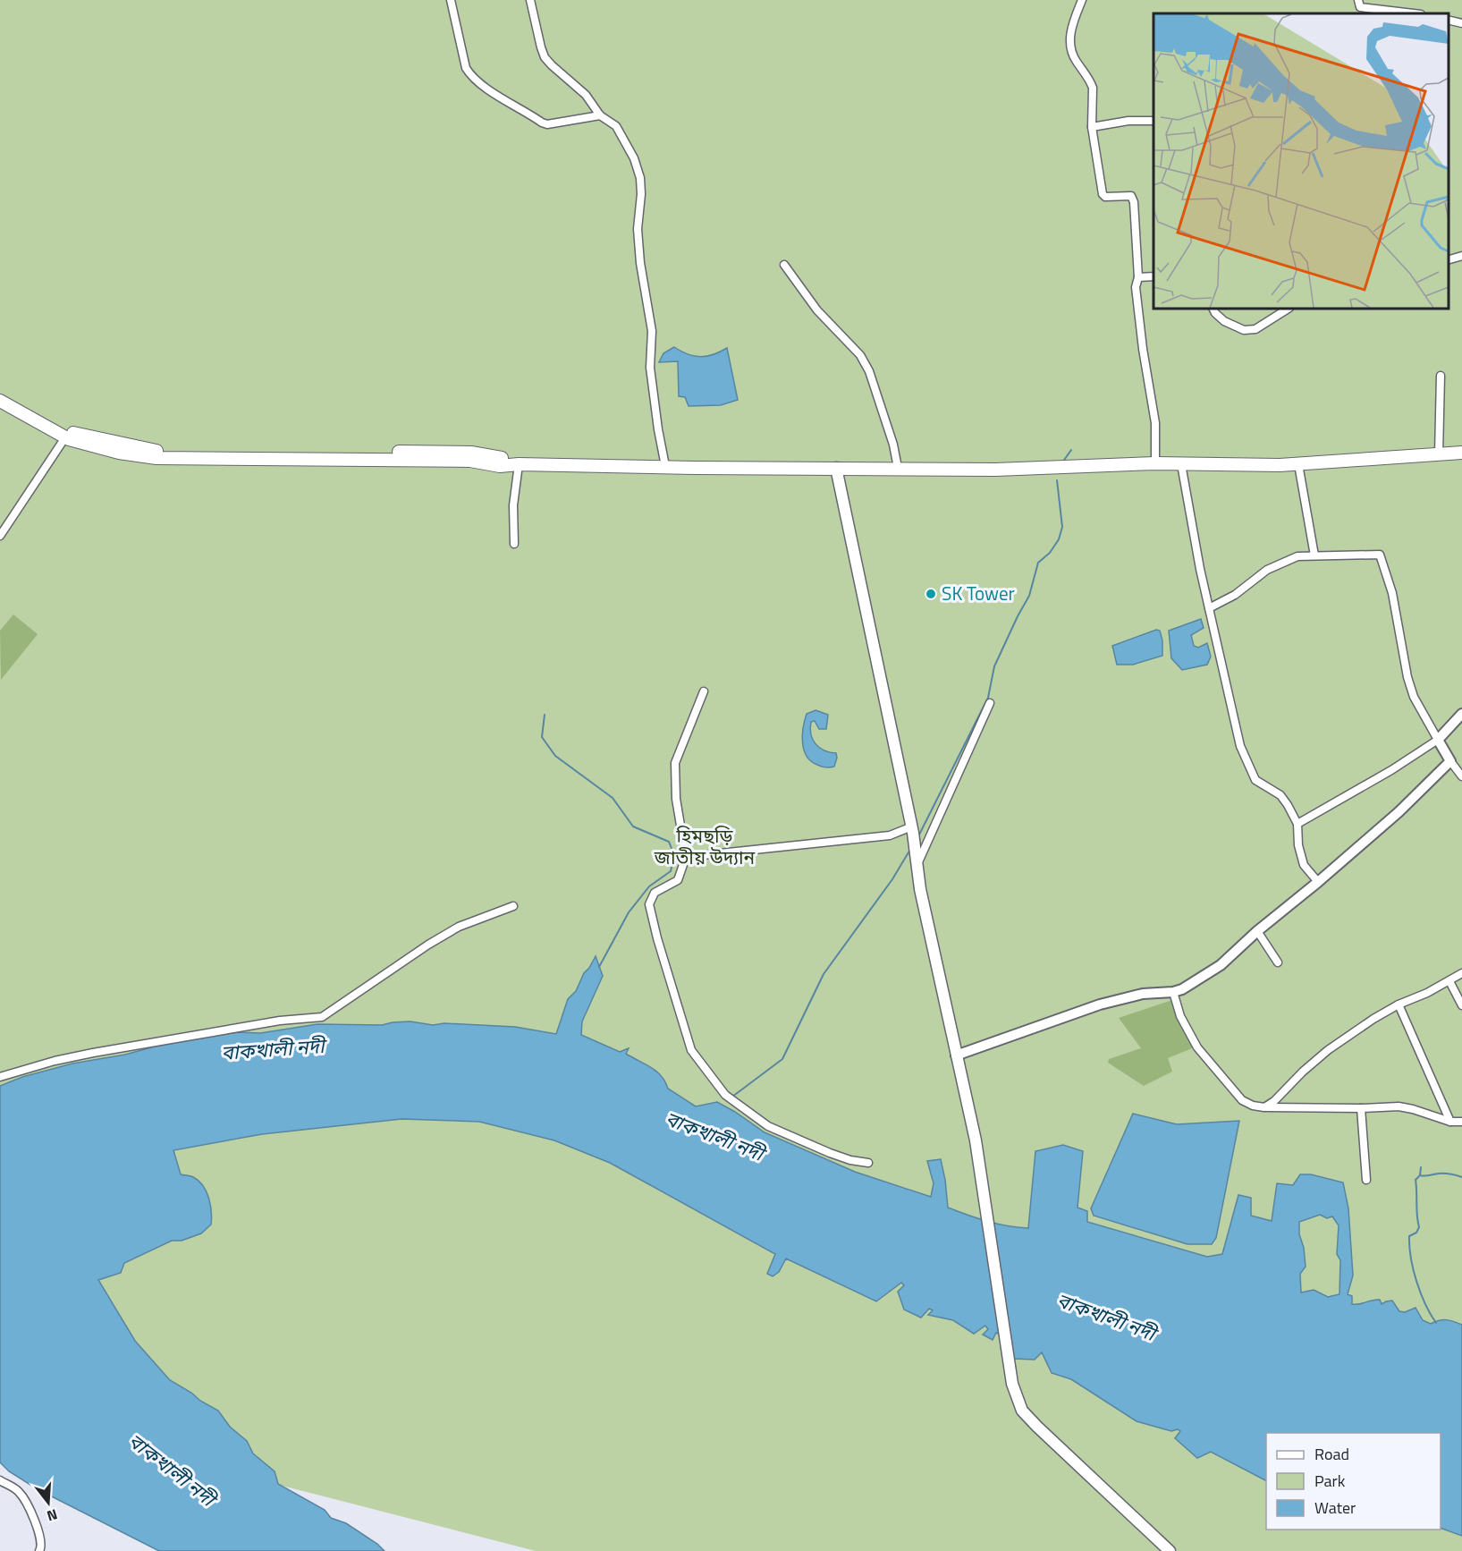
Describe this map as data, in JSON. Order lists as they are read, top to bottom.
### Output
{
  "water": ["বাকখালী নদী"],
  "parks": ["হিমছড়ি জাতীয় উদ্যান"],
  "places": ["SK Tower"],
  "legend": ["Road", "Park", "Water"],
  "north": "bottom"
}
